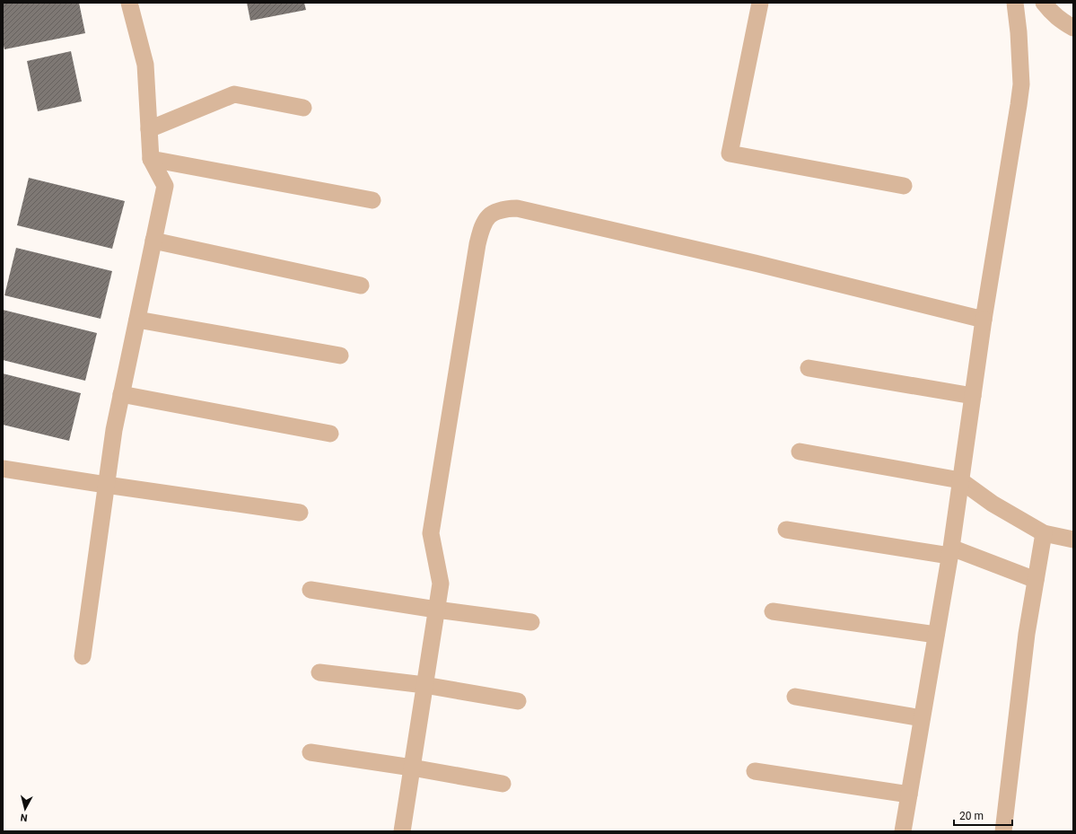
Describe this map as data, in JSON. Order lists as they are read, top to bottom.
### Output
{
  "scale_bar": "20 m",
  "north": "bottom"
}
